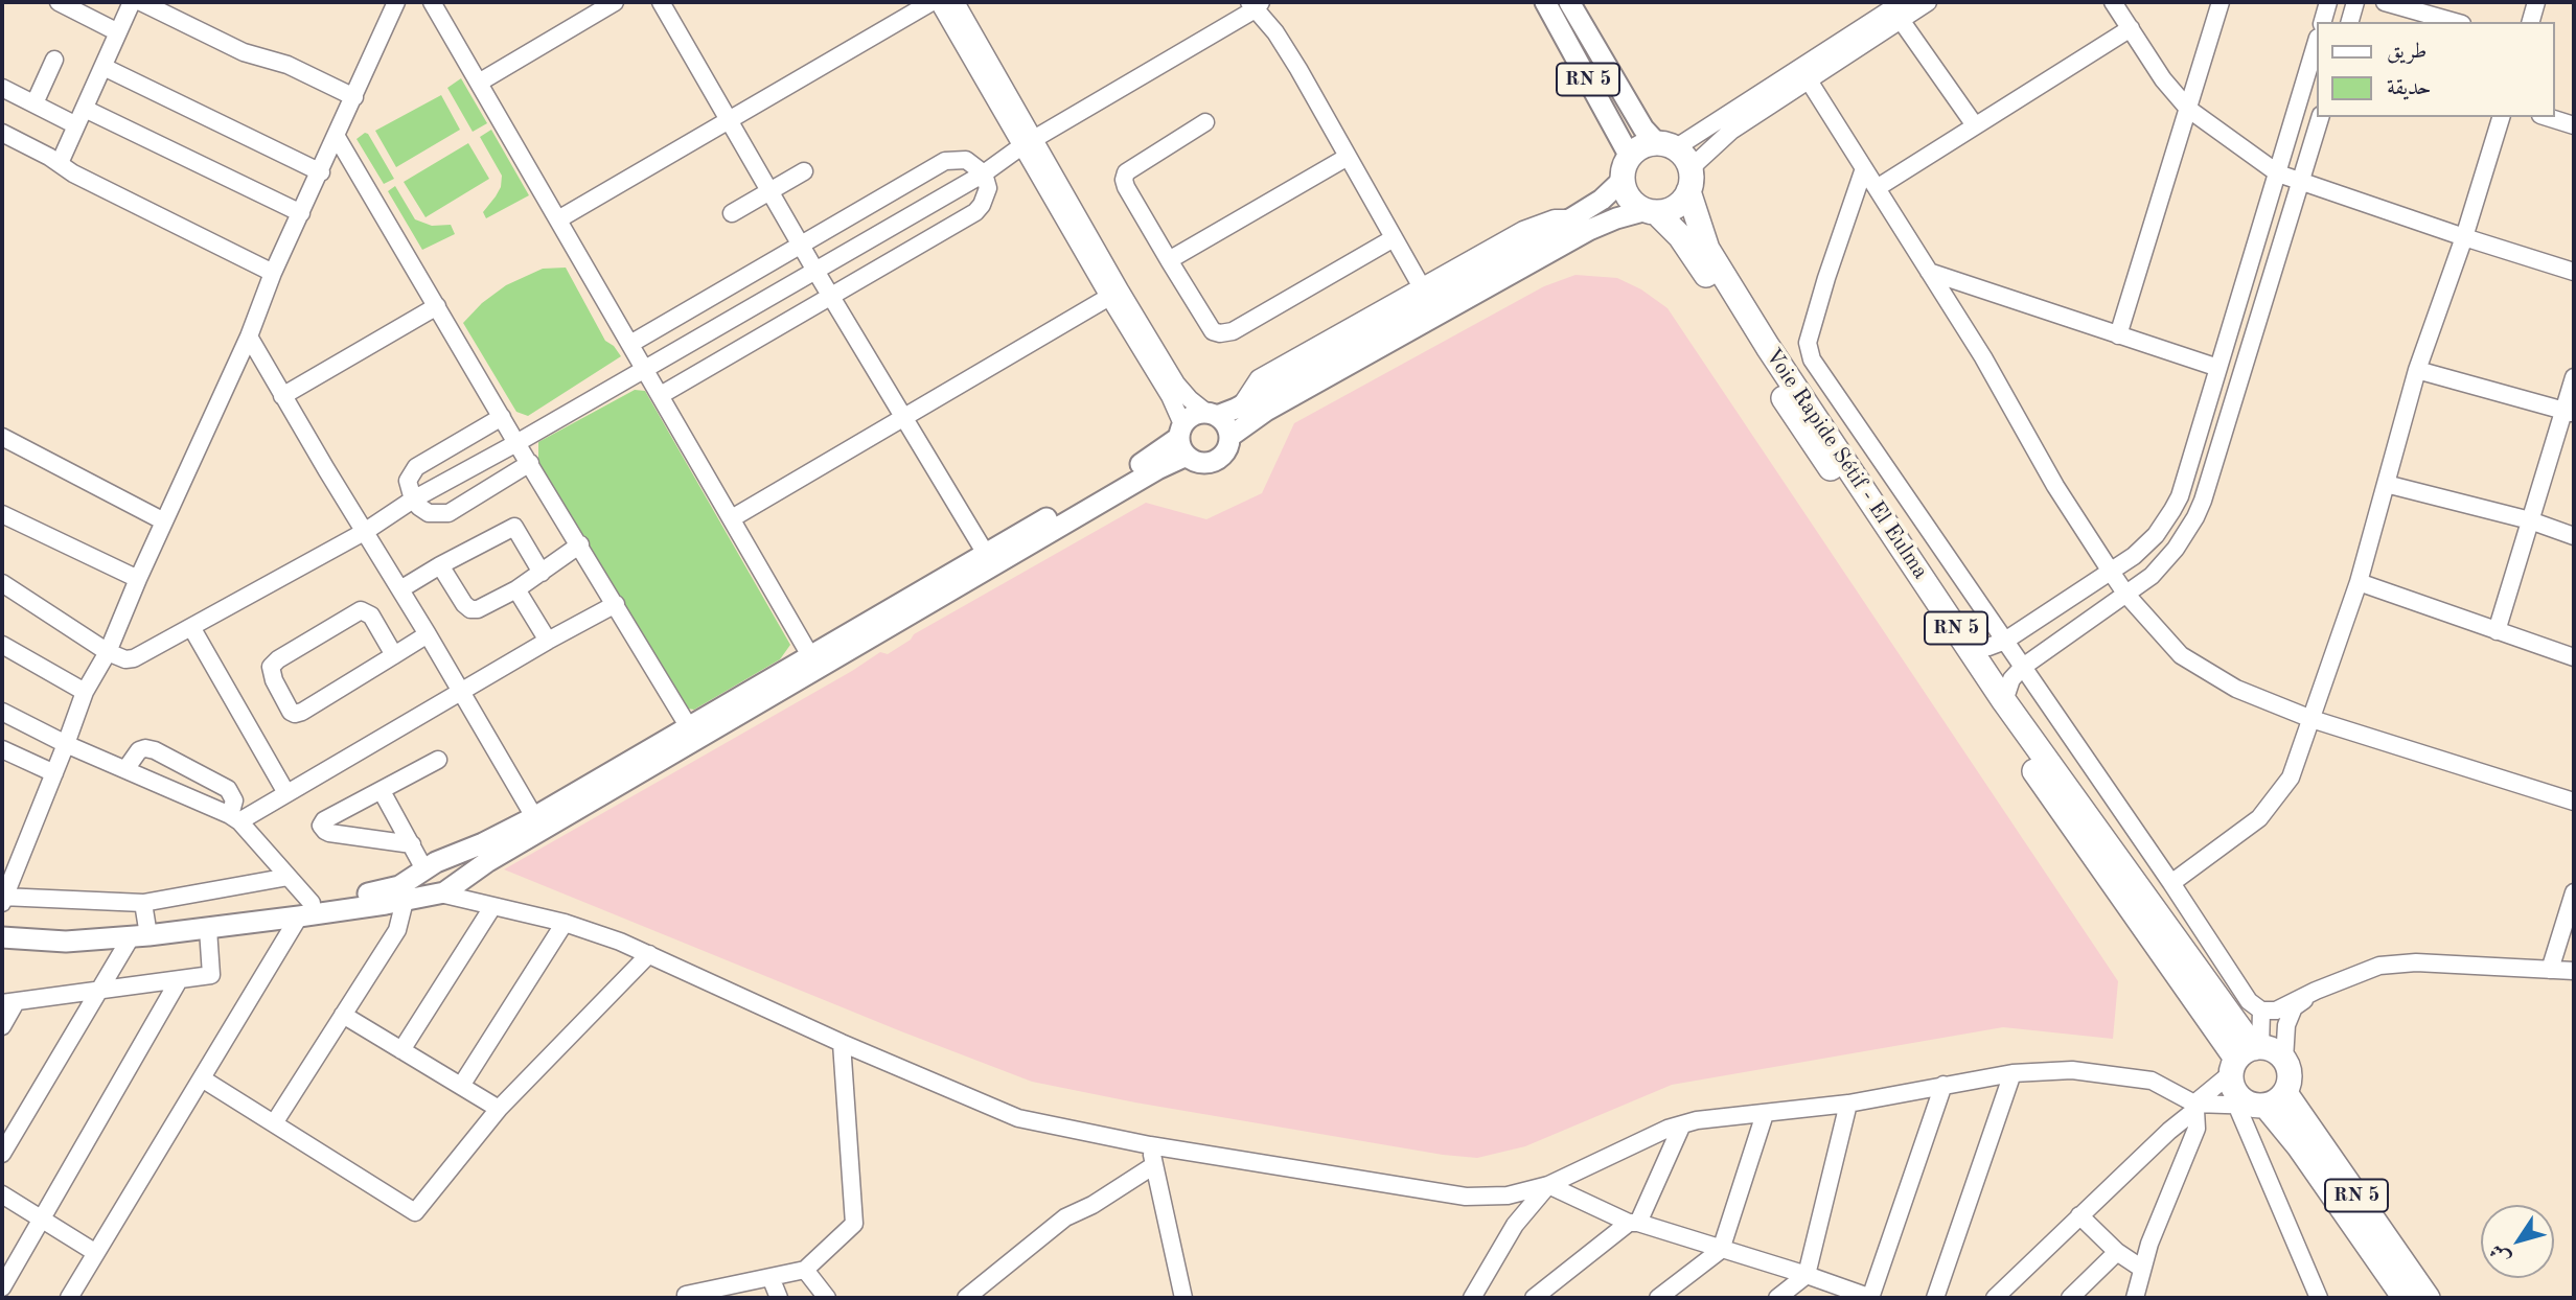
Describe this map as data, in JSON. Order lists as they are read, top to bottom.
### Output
{
  "streets": {
    "highway": ["RN 5", "Voie Rapide Sétif - El Eulma"]
  },
  "crossings": [
    ["RN 5", "Voie Rapide Sétif - El Eulma"]
  ],
  "legend": ["طريق", "حديقة"],
  "north": "bottom left"
}
